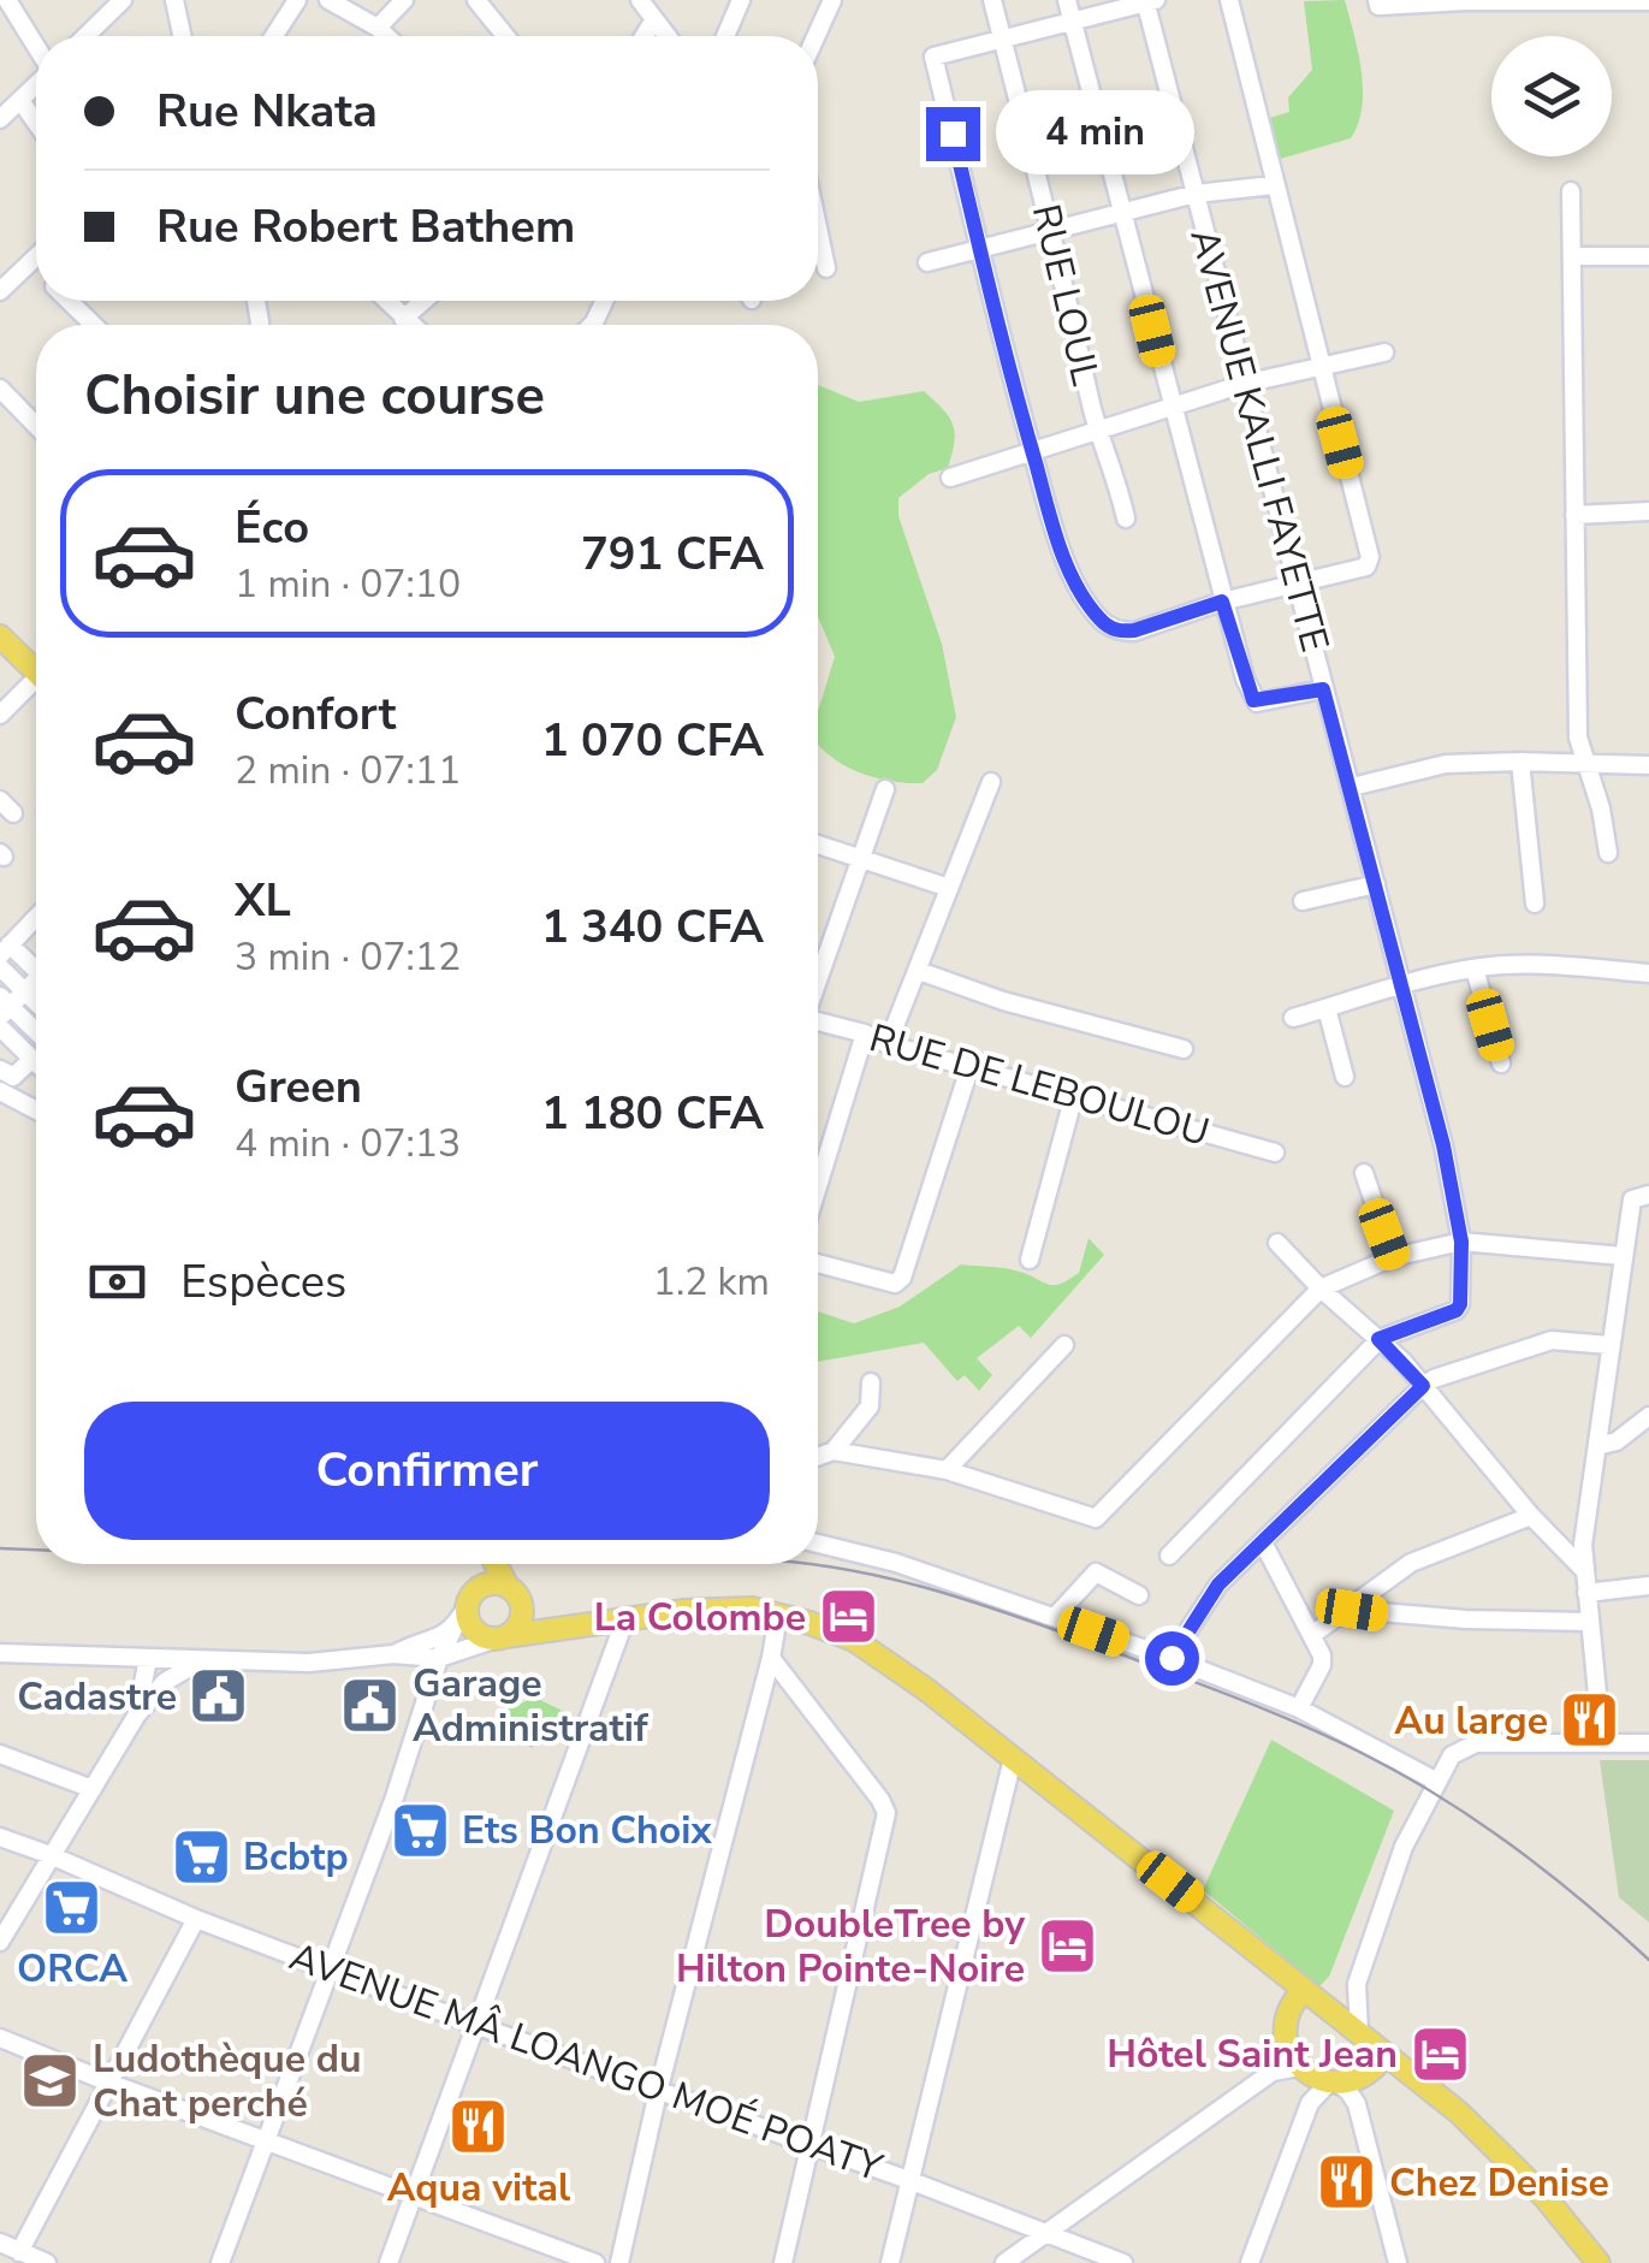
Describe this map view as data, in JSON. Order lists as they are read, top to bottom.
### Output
{
  "streets": {
    "street": [
      "RUE LOUL",
      "AVENUE KALLI FAYETTE",
      "RUE DE LEBOULOU",
      "AVENUE MÂ LOANGO MOÉ POATY"
    ]
  },
  "places": {
    "hotel": ["La Colombe", "DoubleTree by Hilton Pointe-Noire", "Hôtel Saint Jean"],
    "public building": ["Cadastre", "Garage Administratif"],
    "restaurant": ["Au large", "Aqua vital", "Chez Denise"],
    "supermarket": ["Ets Bon Choix", "Bcbtp", "ORCA"],
    "school or university": ["Ludothèque du Chat perché"]
  },
  "page": {
    "banner": ["Rue Nkata", "Rue Robert Bathem"],
    "bubble": "4 min",
    "heading": "Choisir une course",
    "list": [
      {
        "name": "Éco",
        "note": "1 min · 07:10",
        "value": "791 CFA"
      },
      {
        "name": "Confort",
        "note": "2 min · 07:11",
        "value": "1 070 CFA"
      },
      {
        "name": "XL",
        "note": "3 min · 07:12",
        "value": "1 340 CFA"
      },
      {
        "name": "Green",
        "note": "4 min · 07:13",
        "value": "1 180 CFA"
      }
    ],
    "pay": ["Espèces", "1.2 km"],
    "buttons": "Confirmer"
  }
}
